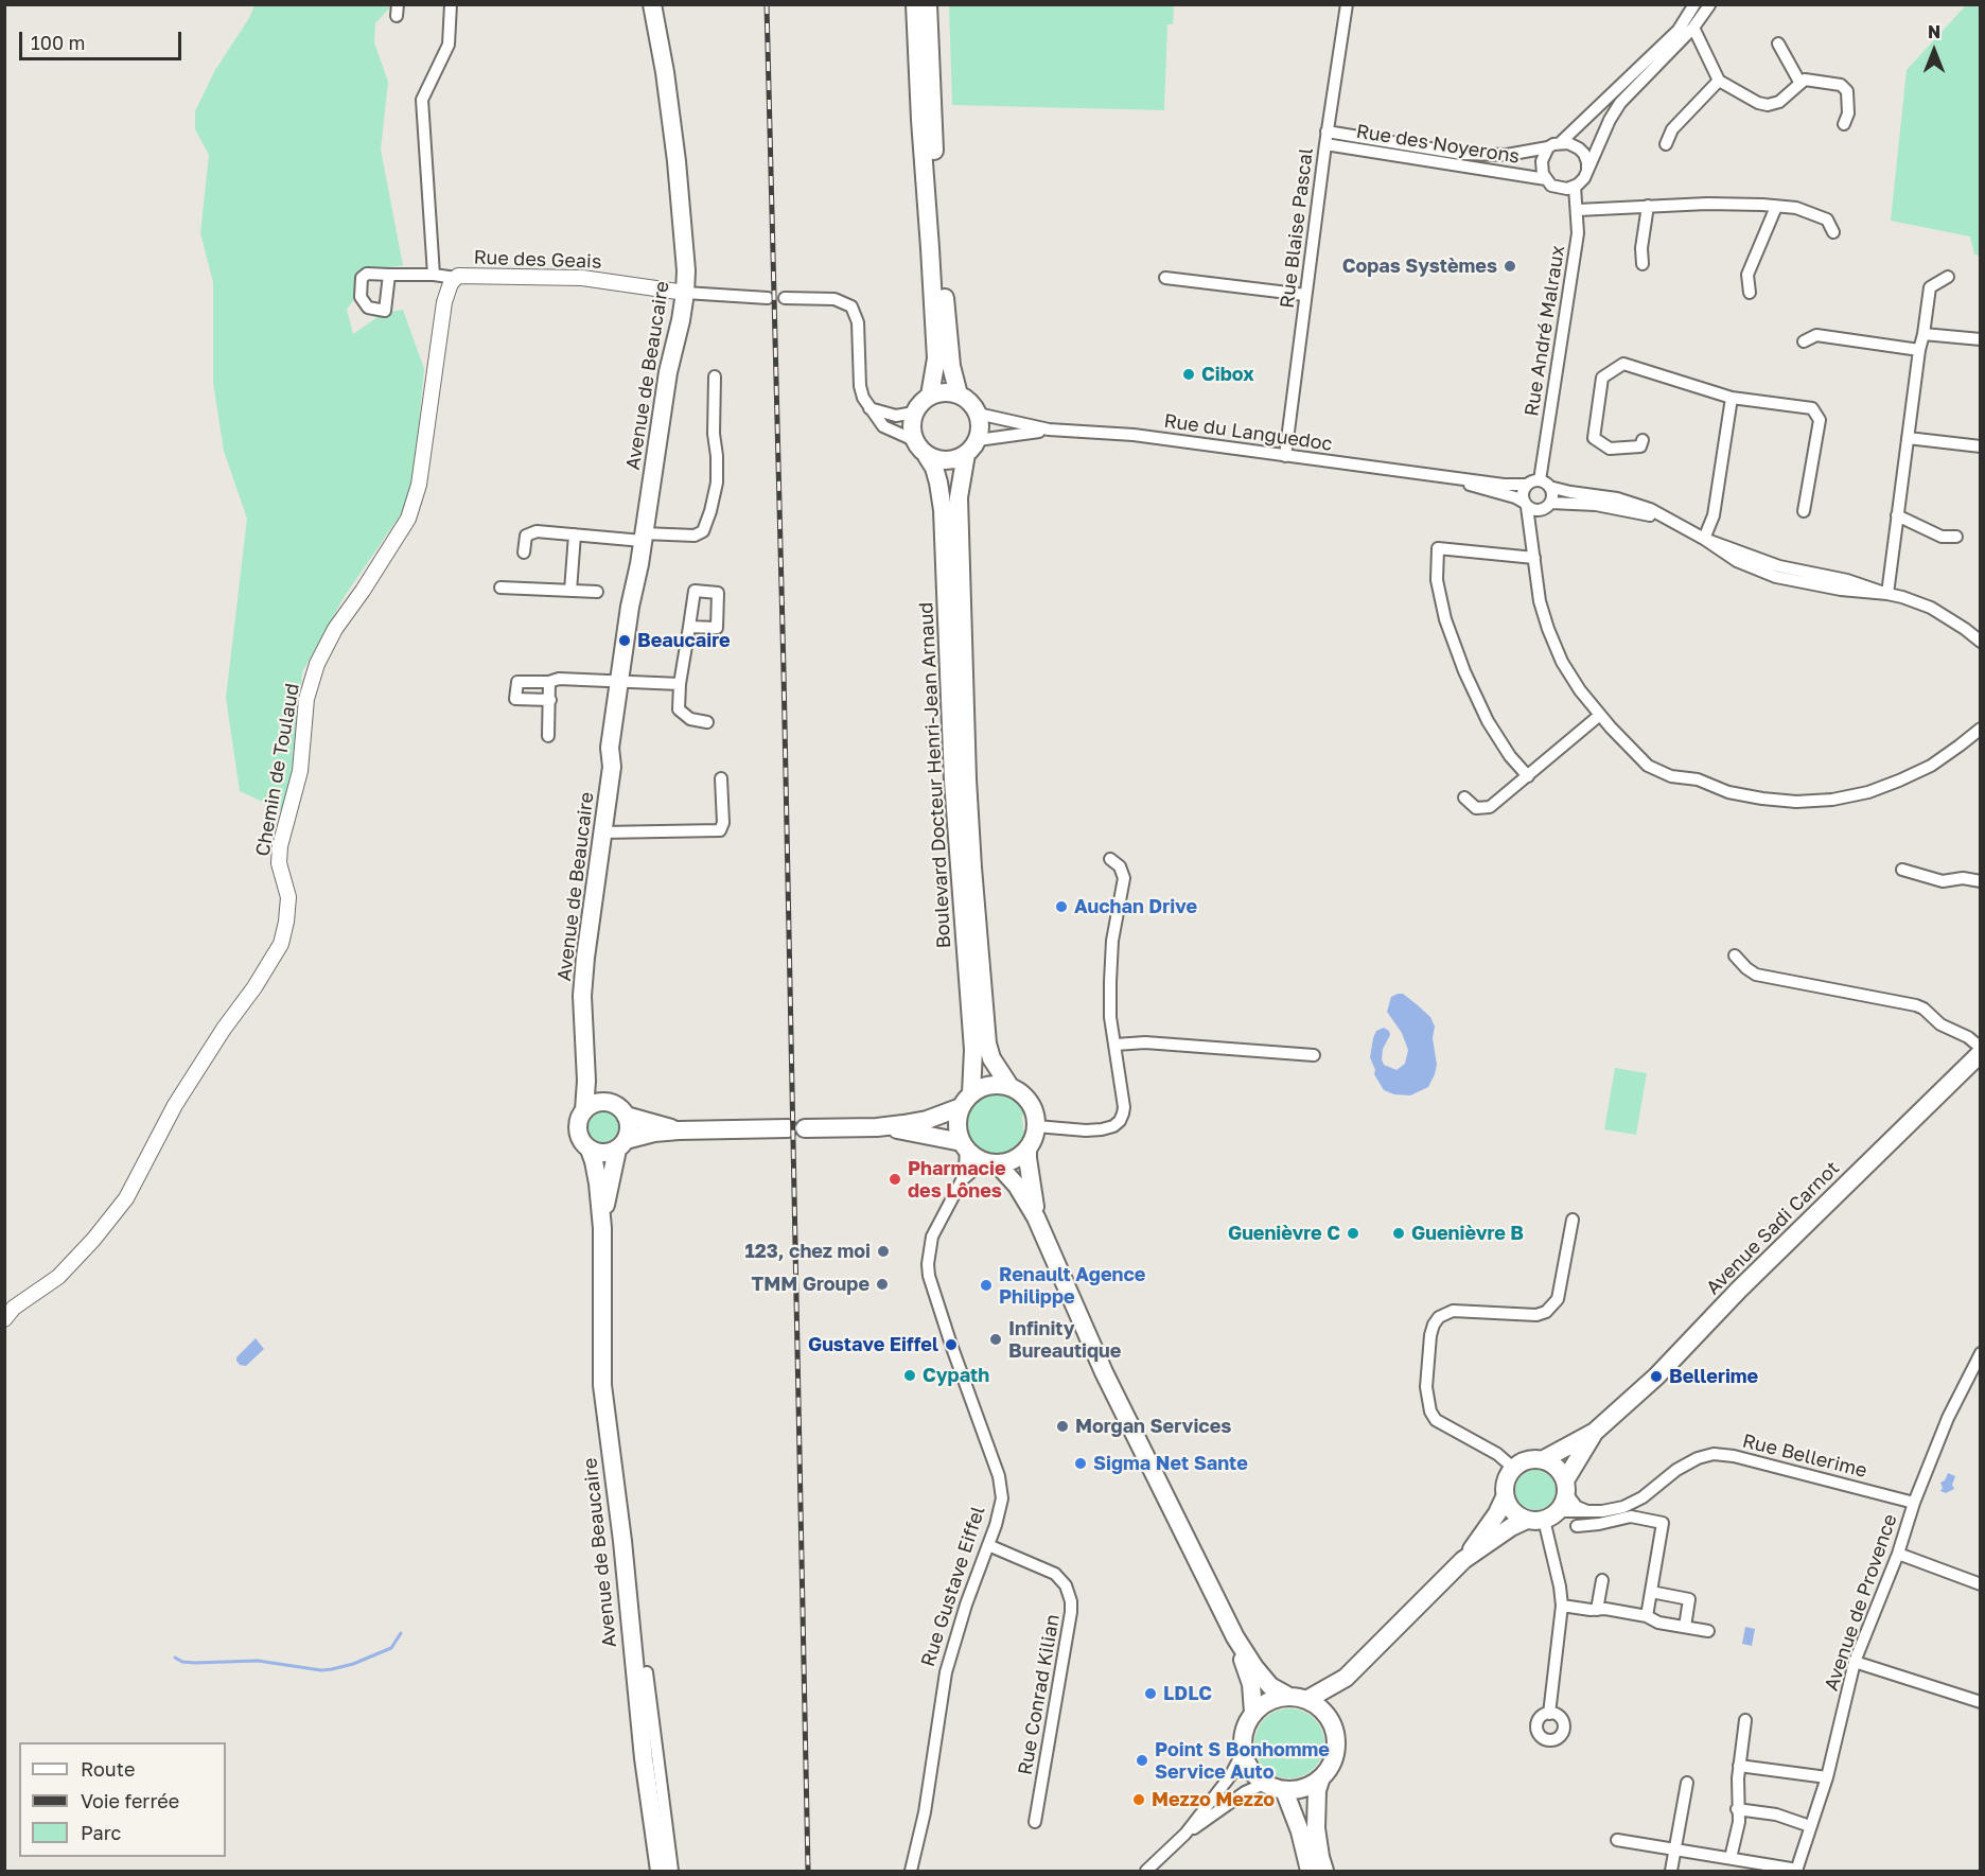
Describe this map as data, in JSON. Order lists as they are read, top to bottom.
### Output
{
  "streets": {
    "main road": ["Avenue de Beaucaire", "Boulevard Docteur Henri-Jean Arnaud", "Avenue Sadi Carnot"],
    "street": [
      "Rue des Noyerons",
      "Rue Blaise Pascal",
      "Rue des Geais",
      "Rue André Malraux",
      "Rue du Languedoc",
      "Chemin de Toulaud",
      "Rue Bellerime",
      "Rue Gustave Eiffel",
      "Avenue de Provence",
      "Rue Conrad Kilian"
    ]
  },
  "crossings": [
    ["Rue des Noyerons", "Rue Blaise Pascal"],
    ["Rue des Noyerons", "Rue André Malraux"],
    ["Rue Blaise Pascal", "Rue du Languedoc"],
    ["Rue des Geais", "Avenue de Beaucaire"],
    ["Rue des Geais", "Chemin de Toulaud"],
    ["Rue André Malraux", "Rue du Languedoc"],
    ["Rue du Languedoc", "Boulevard Docteur Henri-Jean Arnaud"],
    ["Boulevard Docteur Henri-Jean Arnaud", "Rue Gustave Eiffel"],
    ["Avenue Sadi Carnot", "Rue Bellerime"],
    ["Rue Bellerime", "Avenue de Provence"],
    ["Rue Gustave Eiffel", "Rue Conrad Kilian"]
  ],
  "places": [
    "Copas Systèmes",
    "Cibox",
    "Beaucaire",
    "Auchan Drive",
    "Pharmacie des Lônes",
    "Guenièvre C",
    "Guenièvre B",
    "123, chez moi",
    "TMM Groupe",
    "Renault Agence Philippe",
    "Infinity Bureautique",
    "Gustave Eiffel",
    "Cypath",
    "Bellerime",
    "Morgan Services",
    "Sigma Net Sante",
    "LDLC",
    "Point S Bonhomme Service Auto",
    "Mezzo Mezzo"
  ],
  "legend": ["Route", "Voie ferrée", "Parc"],
  "scale_bar": "100 m",
  "north": "top"
}
